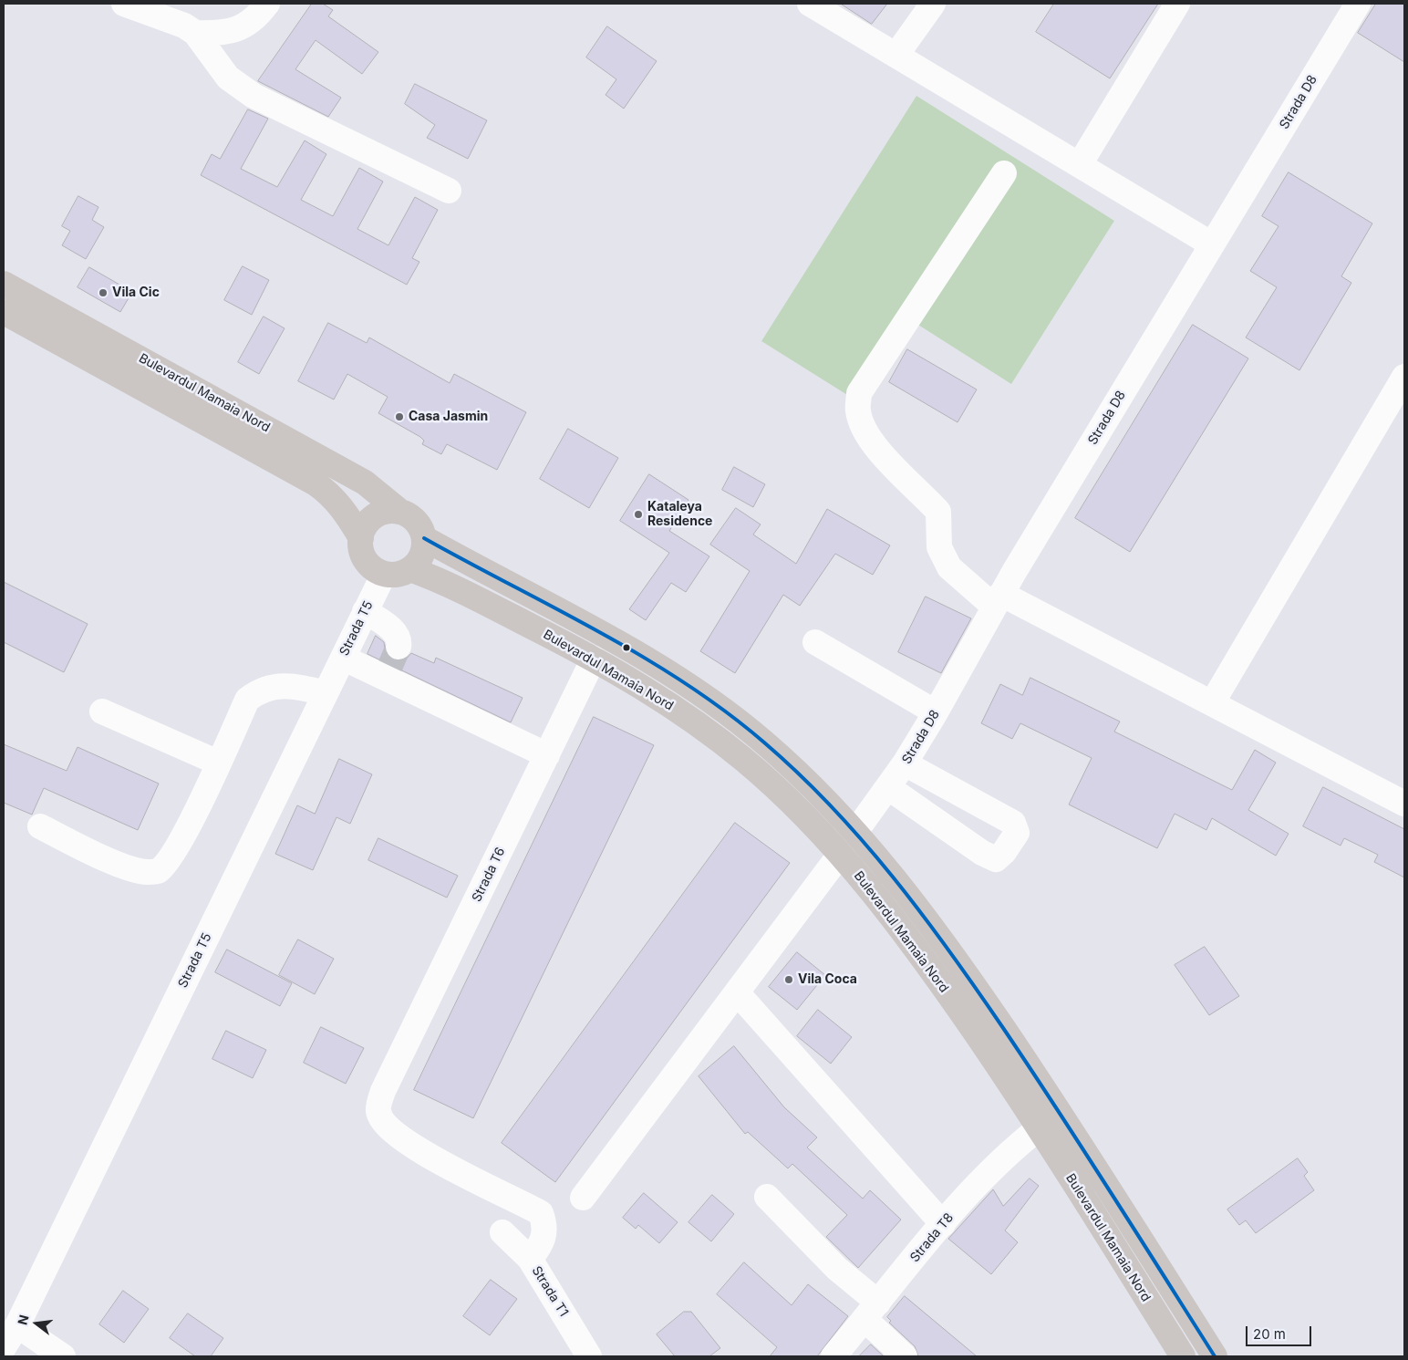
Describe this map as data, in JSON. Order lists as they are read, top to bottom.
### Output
{
  "streets": {
    "main road": ["Bulevardul Mamaia Nord"],
    "street": [
      "Strada D8",
      "Strada T5",
      "Strada T6",
      "Strada T8",
      "Strada T1"
    ]
  },
  "crossings": [
    ["Strada D8", "Bulevardul Mamaia Nord"],
    ["Bulevardul Mamaia Nord", "Strada T5"],
    ["Bulevardul Mamaia Nord", "Strada T6"],
    ["Bulevardul Mamaia Nord", "Strada T8"],
    ["Strada T6", "Strada T1"]
  ],
  "places": [
    "Vila Cic",
    "Casa Jasmin",
    "Kataleya Residence",
    "Vila Coca"
  ],
  "scale_bar": "20 m",
  "north": "left"
}
